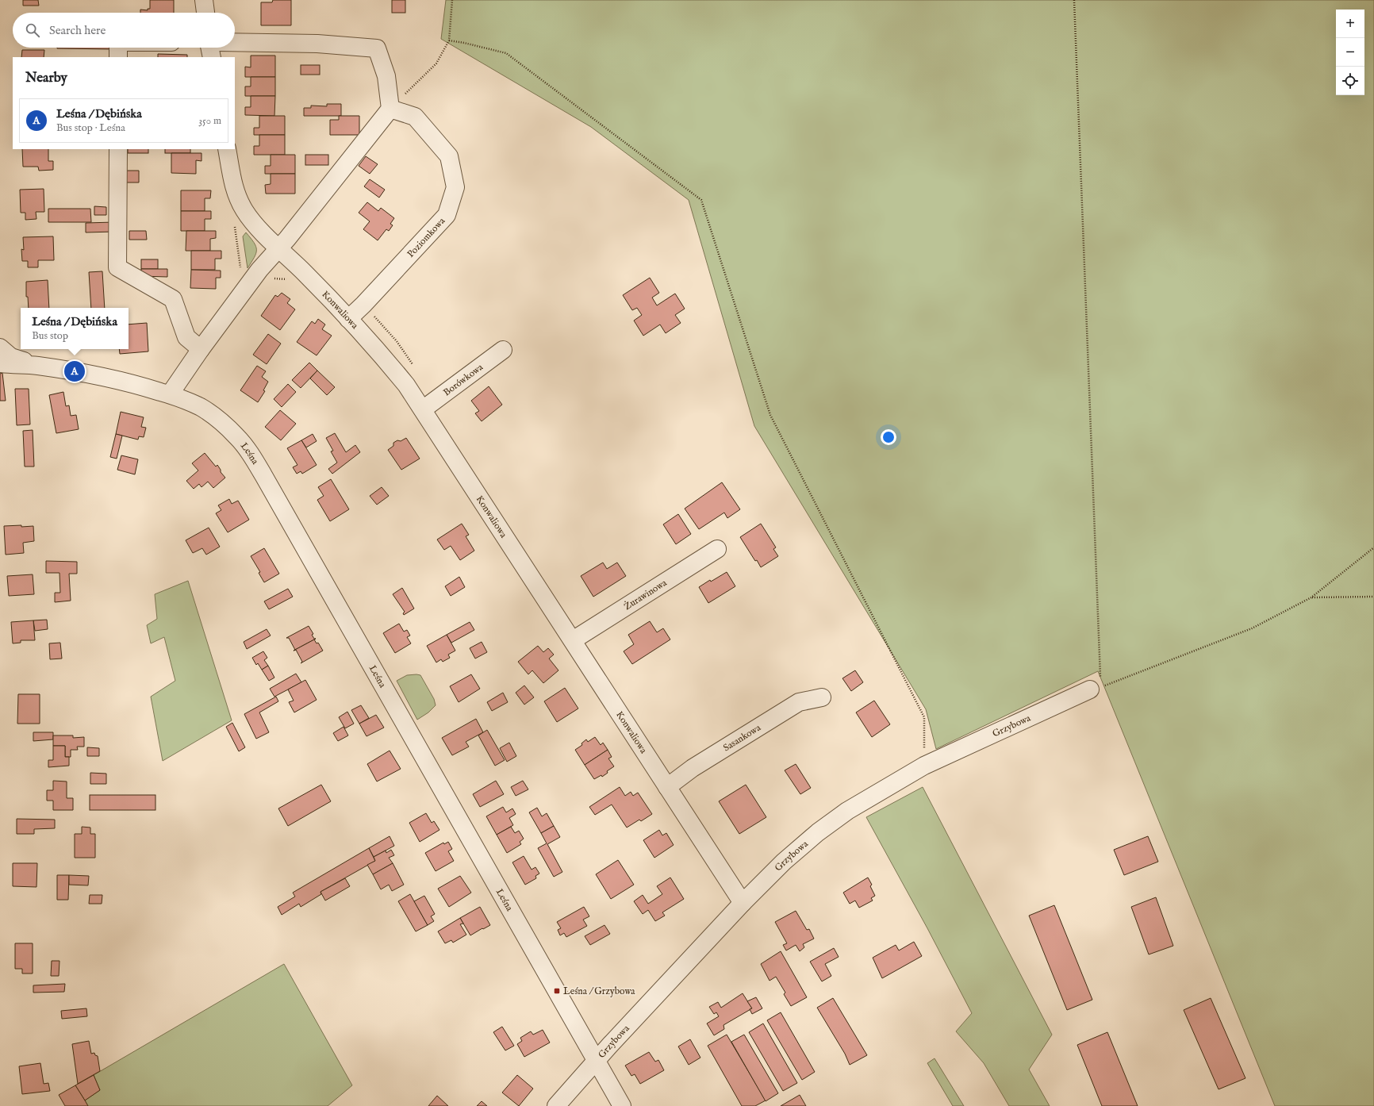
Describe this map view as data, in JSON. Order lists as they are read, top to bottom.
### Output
{
  "streets": {
    "street": [
      "Poziomkowa",
      "Konwaliowa",
      "Borówkowa",
      "Leśna",
      "Żurawinowa",
      "Grzybowa",
      "Sasankowa"
    ]
  },
  "crossings": [
    ["Poziomkowa", "Konwaliowa"],
    ["Konwaliowa", "Borówkowa"],
    ["Konwaliowa", "Żurawinowa"],
    ["Konwaliowa", "Grzybowa"],
    ["Konwaliowa", "Sasankowa"],
    ["Leśna", "Grzybowa"]
  ],
  "places": {
    "transit": ["Leśna / Grzybowa"]
  },
  "page": {
    "map_buttons": ["+", "−"],
    "search": "Search here",
    "heading": "Nearby",
    "list": [
      {
        "mark": "A",
        "name": "Leśna / Dębińska",
        "note": "Bus stop · Leśna",
        "value": "350 m"
      }
    ],
    "popup": ["Leśna / Dębińska", "Bus stop"],
    "pins": "A"
  }
}
